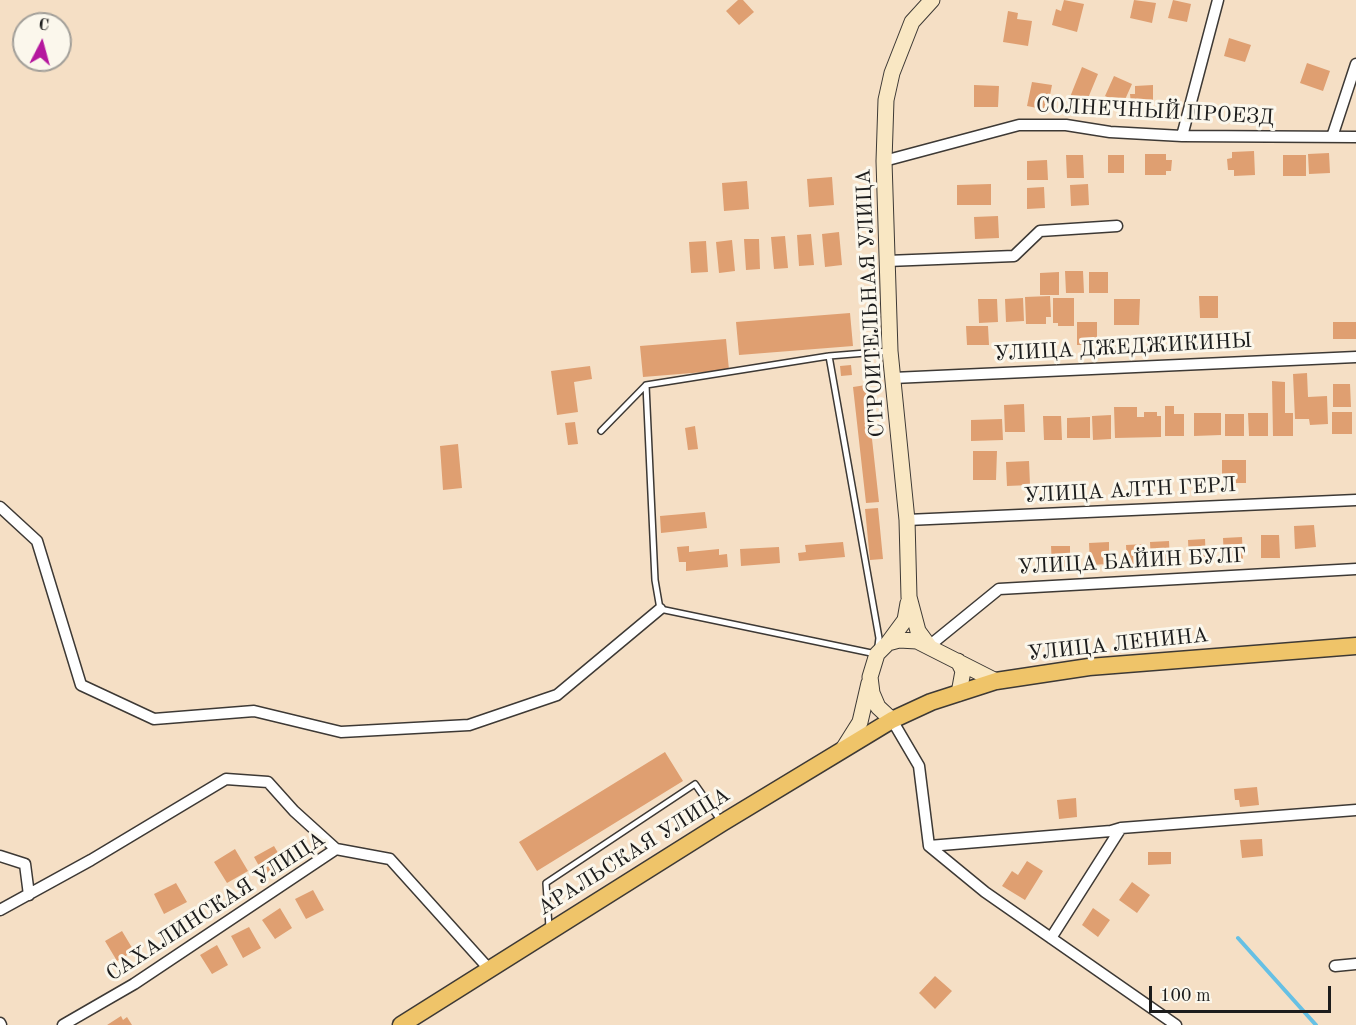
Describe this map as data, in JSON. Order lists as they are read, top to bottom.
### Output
{
  "streets": {
    "main road": ["УЛИЦА ЛЕНИНА", "АРАЛЬСКАЯ УЛИЦА"],
    "street": [
      "СОЛНЕЧНЫЙ ПРОЕЗД",
      "СТРОИТЕЛЬНАЯ УЛИЦА",
      "УЛИЦА ДЖЕДЖИКИНЫ",
      "УЛИЦА АЛТН ГЕРЛ",
      "УЛИЦА БАЙИН БУЛГ",
      "САХАЛИНСКАЯ УЛИЦА"
    ]
  },
  "crossings": [
    ["СОЛНЕЧНЫЙ ПРОЕЗД", "СТРОИТЕЛЬНАЯ УЛИЦА"],
    ["СТРОИТЕЛЬНАЯ УЛИЦА", "УЛИЦА ДЖЕДЖИКИНЫ"],
    ["СТРОИТЕЛЬНАЯ УЛИЦА", "УЛИЦА АЛТН ГЕРЛ"],
    ["СТРОИТЕЛЬНАЯ УЛИЦА", "УЛИЦА БАЙИН БУЛГ"],
    ["СТРОИТЕЛЬНАЯ УЛИЦА", "УЛИЦА ЛЕНИНА"],
    ["СТРОИТЕЛЬНАЯ УЛИЦА", "АРАЛЬСКАЯ УЛИЦА"],
    ["УЛИЦА БАЙИН БУЛГ", "УЛИЦА ЛЕНИНА"],
    ["УЛИЦА БАЙИН БУЛГ", "АРАЛЬСКАЯ УЛИЦА"],
    ["УЛИЦА ЛЕНИНА", "АРАЛЬСКАЯ УЛИЦА"],
    ["АРАЛЬСКАЯ УЛИЦА", "САХАЛИНСКАЯ УЛИЦА"]
  ],
  "scale_bar": "100 m",
  "north": "top"
}
